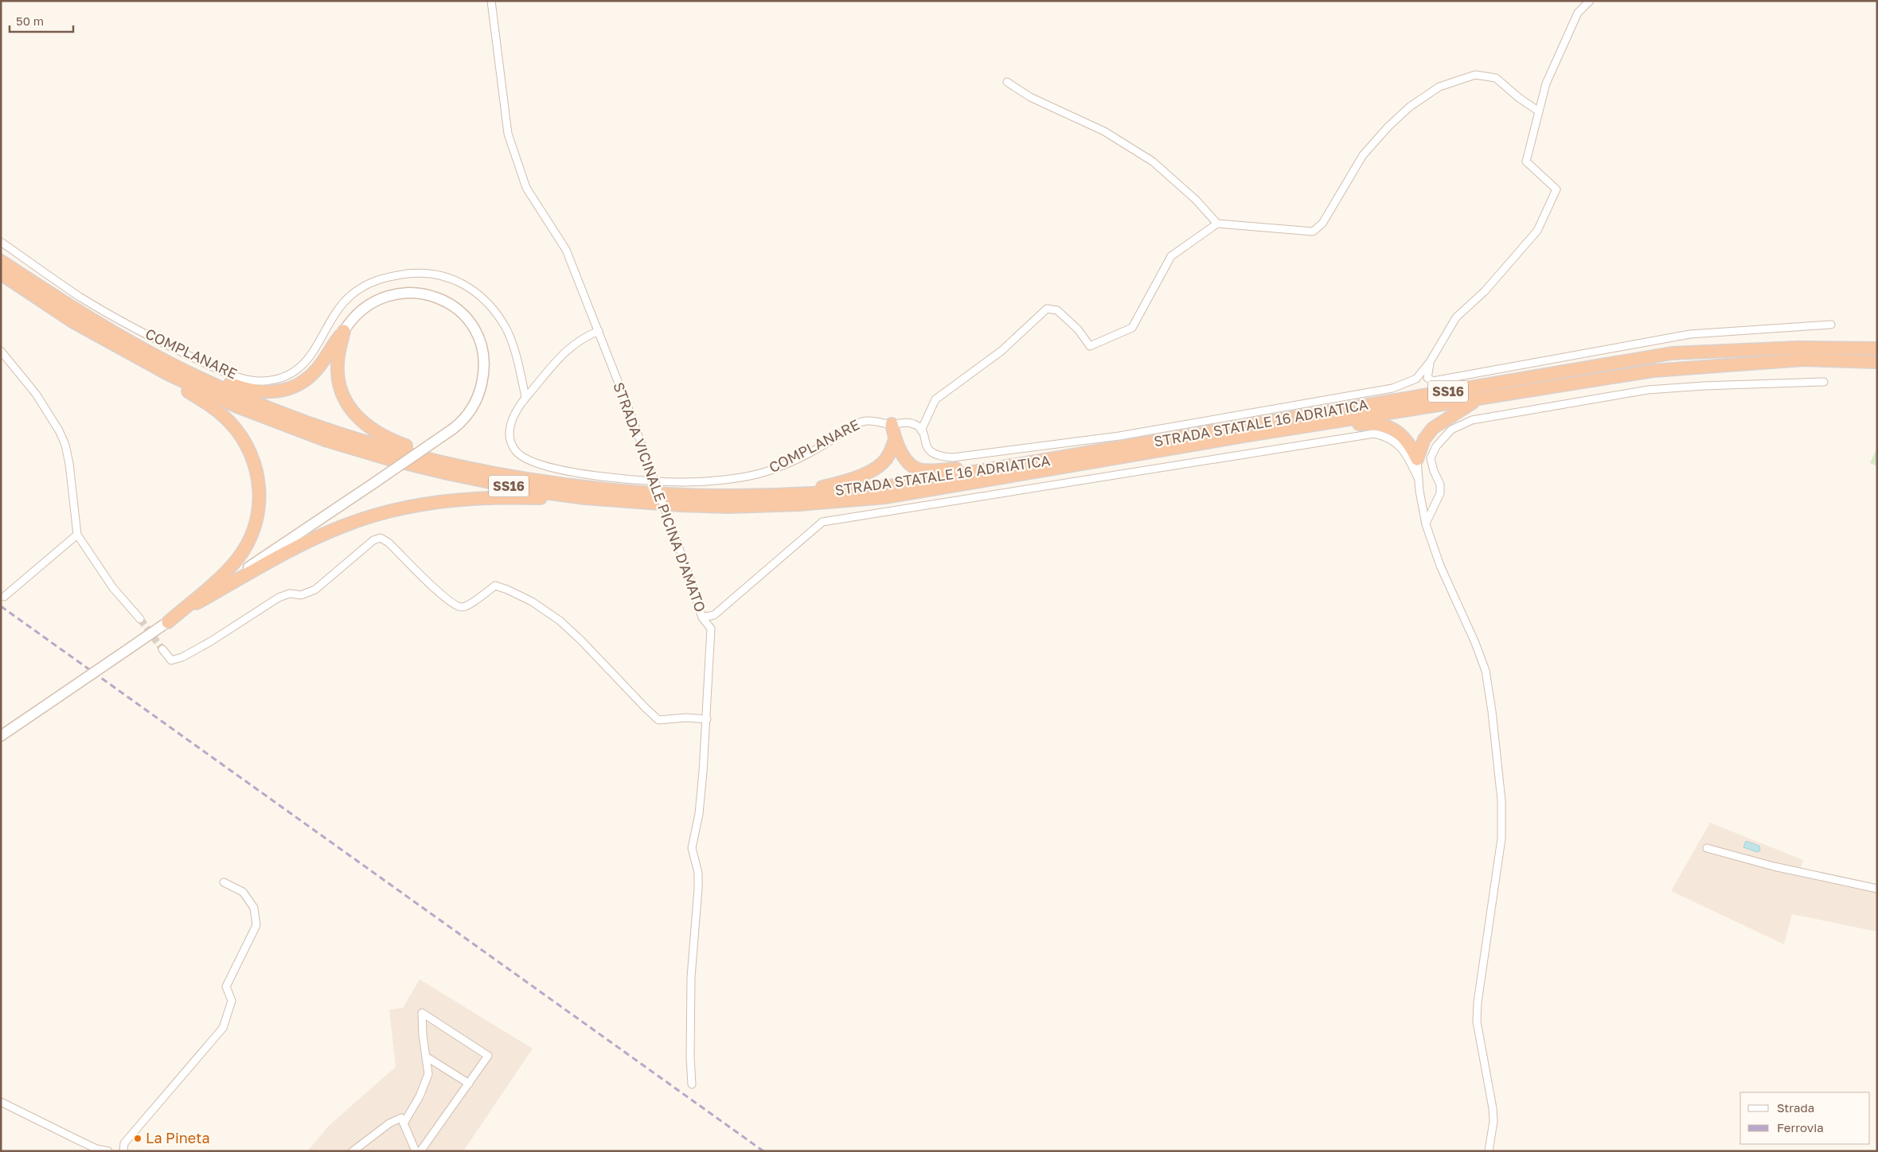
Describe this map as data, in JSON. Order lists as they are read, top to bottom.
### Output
{
  "streets": {
    "highway": ["SS16", "STRADA STATALE 16 ADRIATICA"],
    "street": ["COMPLANARE", "STRADA VICINALE PICINA D'AMATO"]
  },
  "crossings": [
    ["COMPLANARE", "STRADA VICINALE PICINA D'AMATO"],
    ["SS16", "STRADA STATALE 16 ADRIATICA"]
  ],
  "places": ["La Pineta"],
  "legend": ["Strada", "Ferrovia"],
  "scale_bar": "50 m"
}
